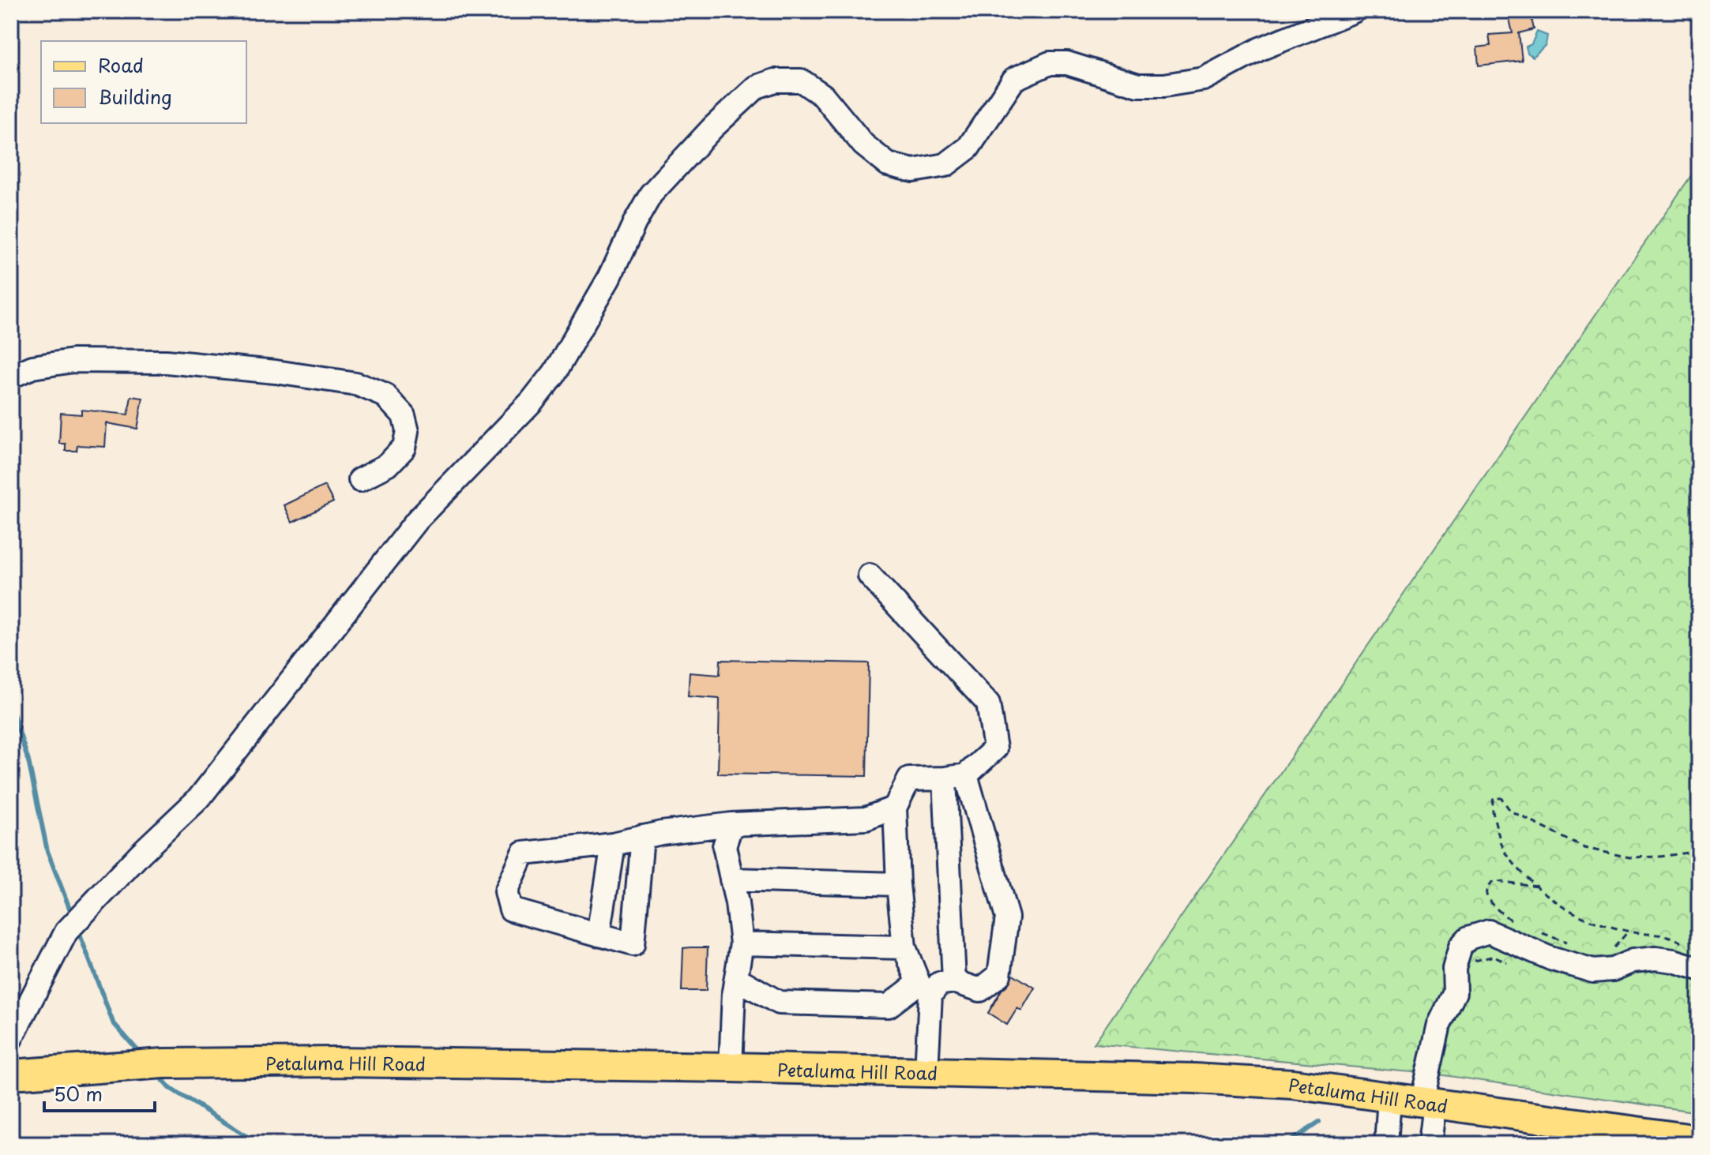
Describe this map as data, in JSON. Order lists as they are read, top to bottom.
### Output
{
  "streets": {
    "main road": ["Petaluma Hill Road"]
  },
  "legend": ["Road", "Building"],
  "scale_bar": "50 m"
}
